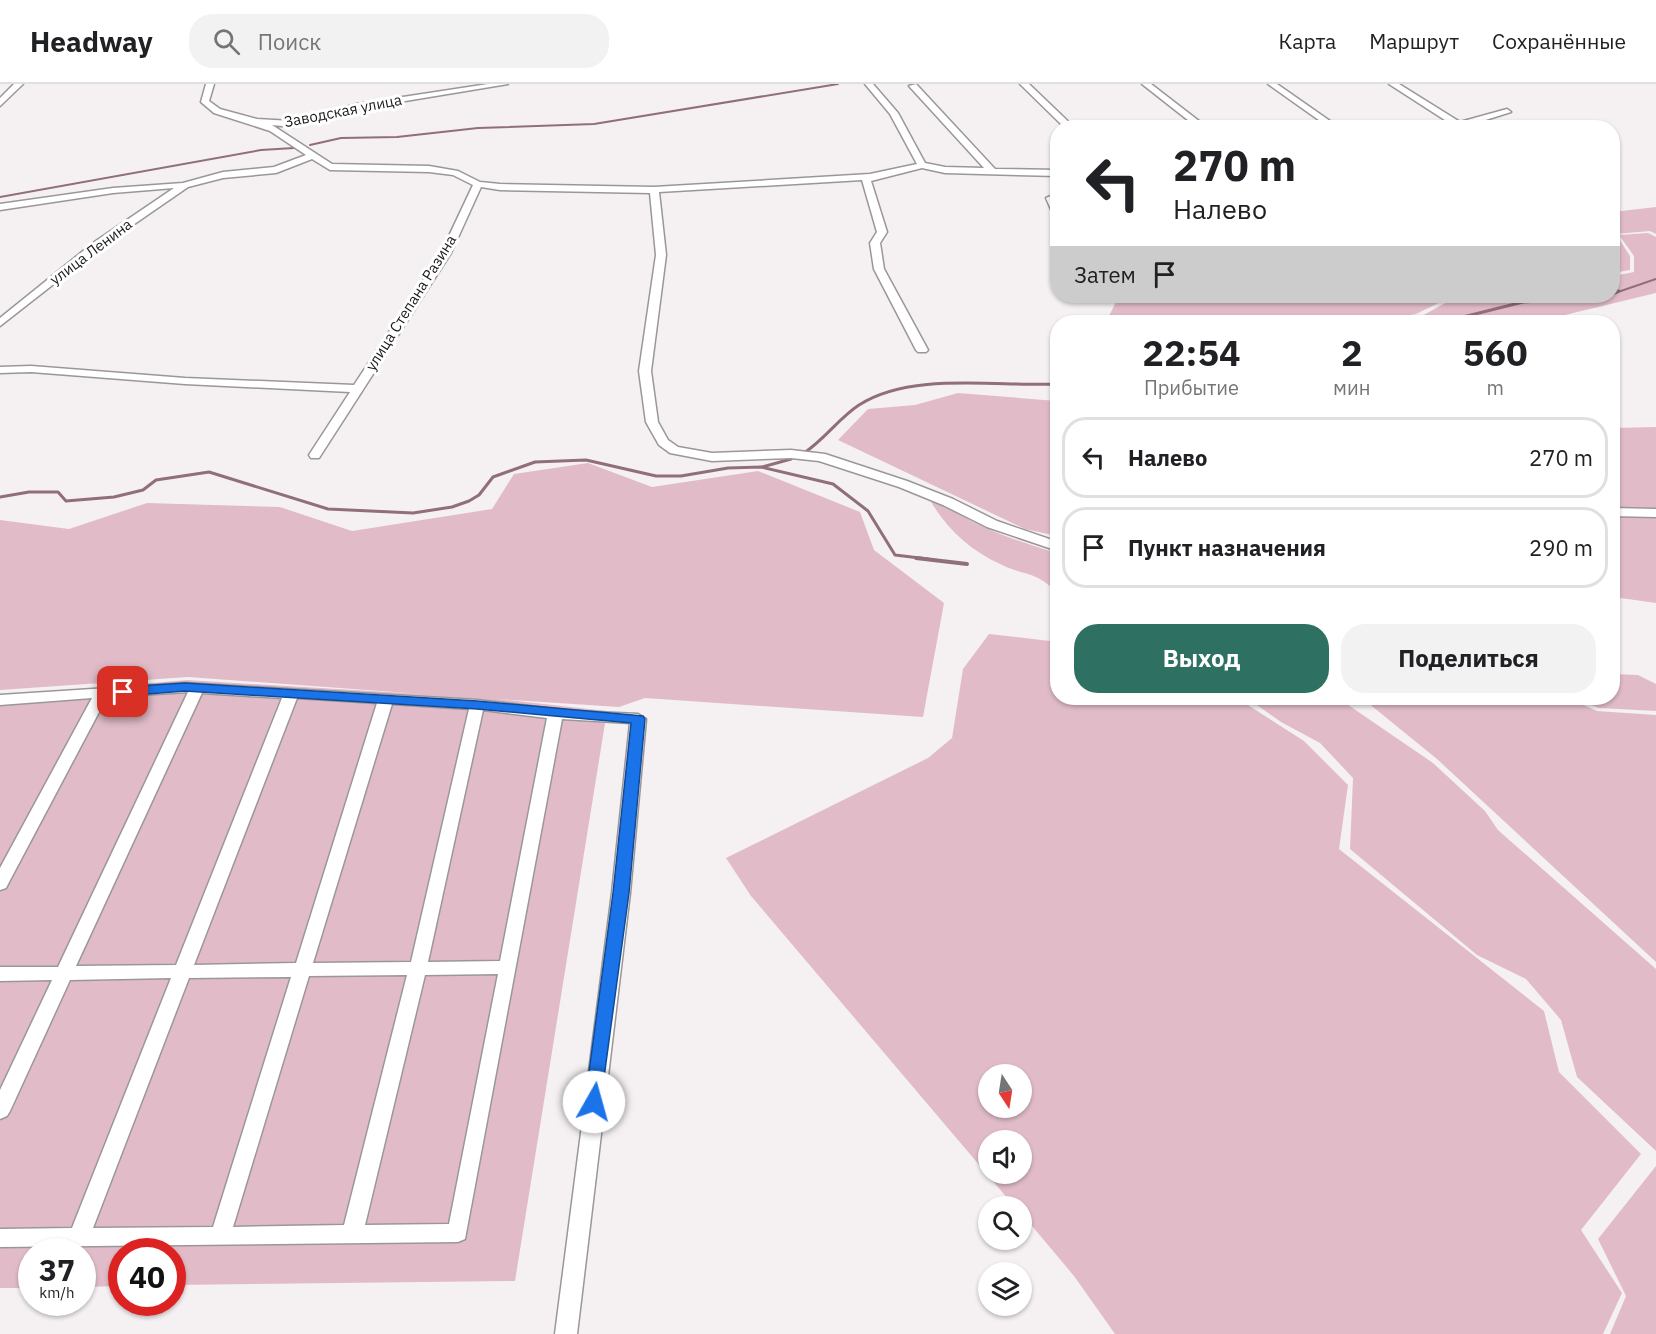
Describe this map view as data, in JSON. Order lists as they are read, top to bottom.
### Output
{
  "streets": {
    "street": ["Заводская улица", "улица Ленина", "улица Степана Разина"]
  },
  "north": "bottom",
  "page": {
    "header": "Headway",
    "search": "Поиск",
    "nav": ["Карта", "Маршрут", "Сохранённые"],
    "turn": ["270 m", "Налево"],
    "then": "Затем",
    "eta": [
      "22:54",
      "Прибытие",
      "2",
      "мин",
      "560",
      "m"
    ],
    "list": [
      {
        "name": "Налево",
        "value": "270 m"
      },
      {
        "name": "Пункт назначения",
        "value": "290 m"
      }
    ],
    "buttons": ["Выход", "Поделиться"],
    "speed": "37 km/h",
    "limit": "40"
  }
}
